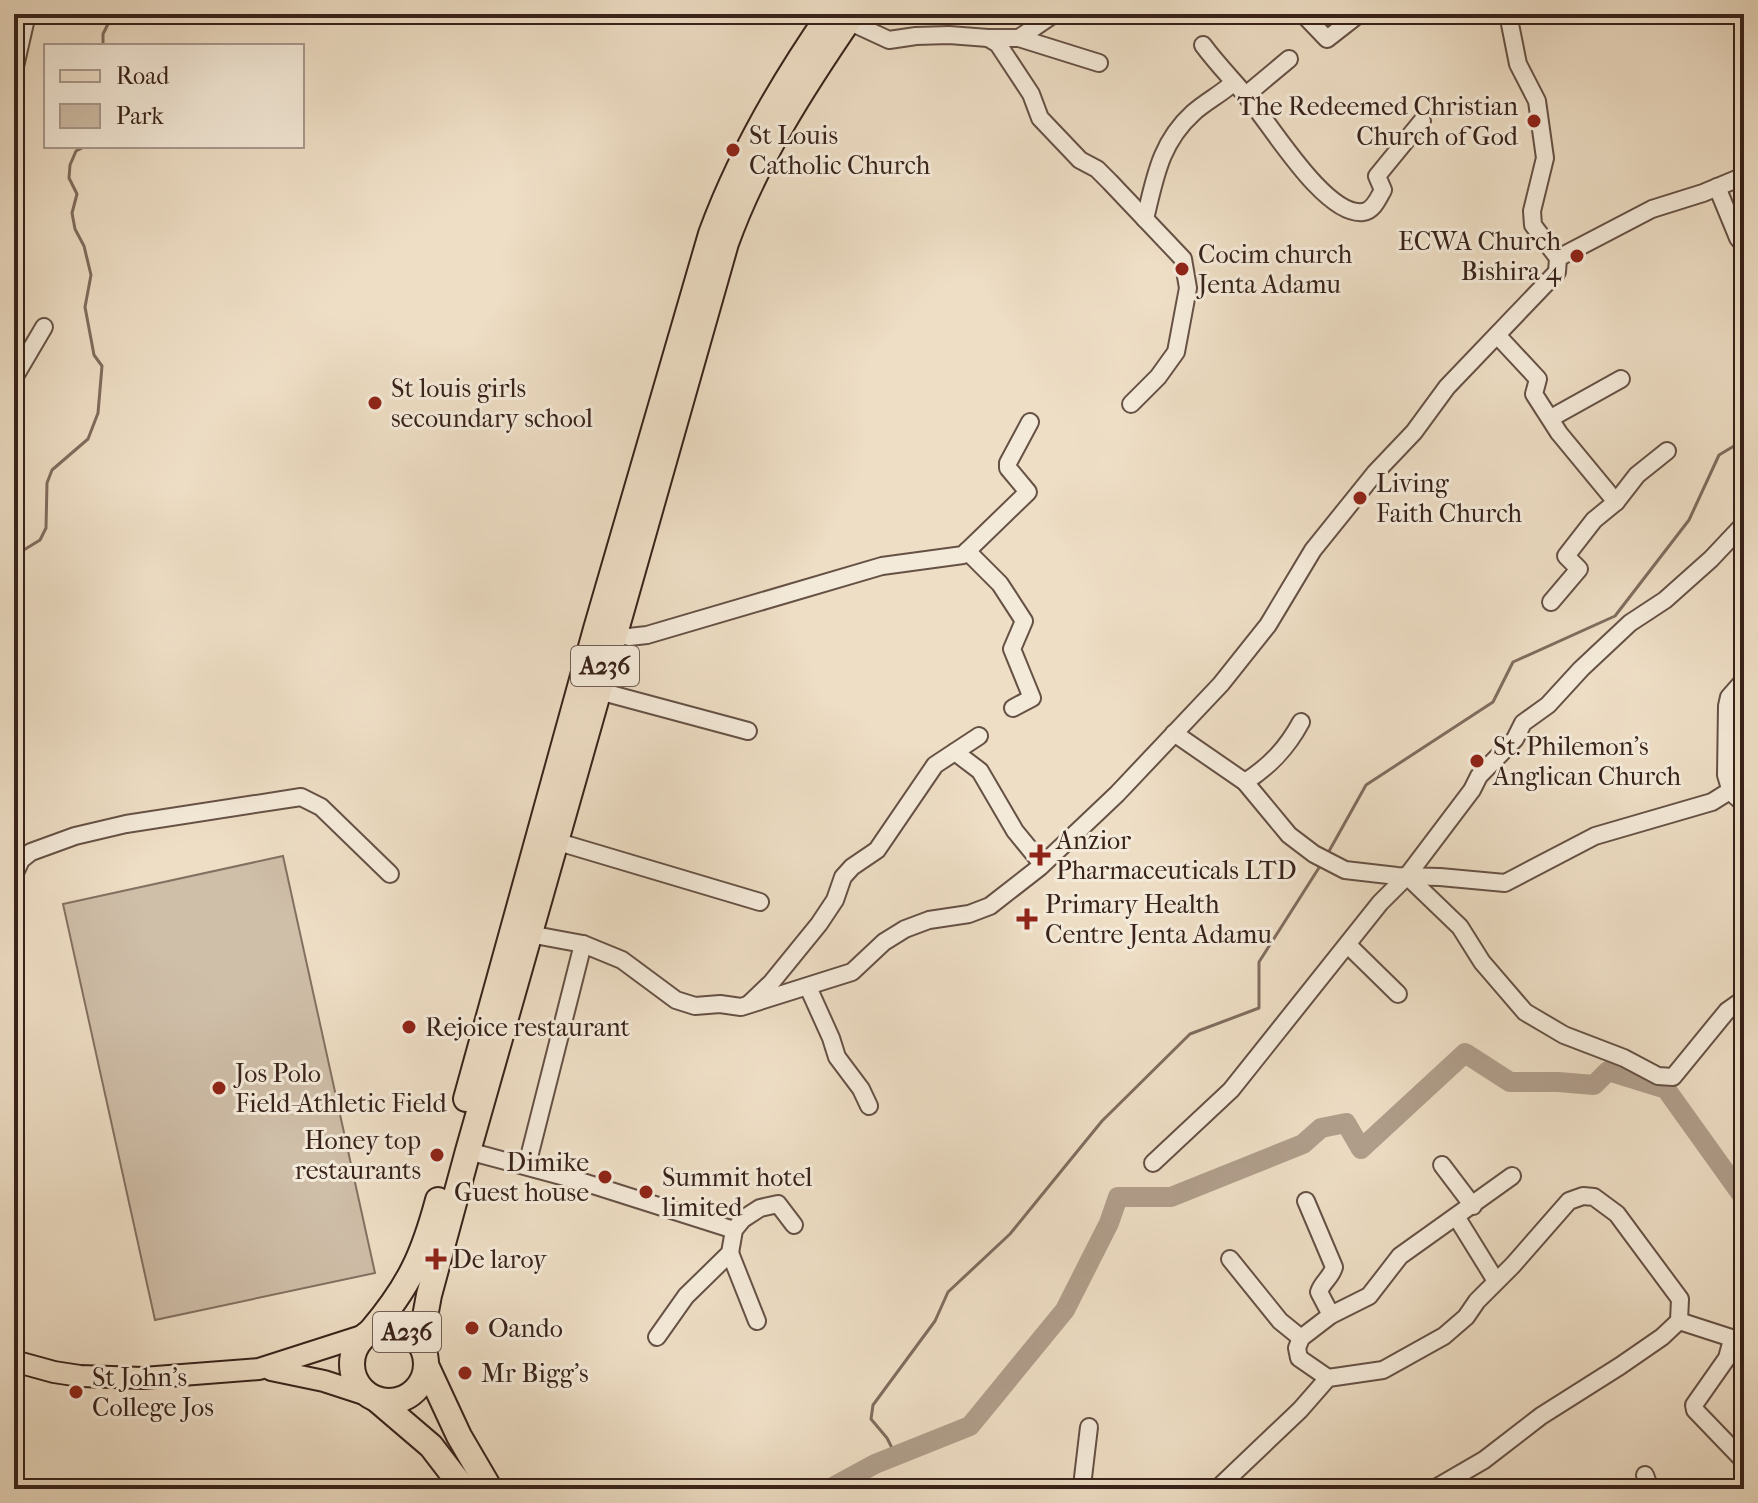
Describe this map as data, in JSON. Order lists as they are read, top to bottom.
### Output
{
  "streets": {
    "highway": ["A236"]
  },
  "places": {
    "other": [
      "The Redeemed Christian Church of God",
      "St Louis Catholic Church",
      "ECWA Church Bishira 4",
      "Cocim church Jenta Adamu",
      "St louis girls secoundary school",
      "Living Faith Church",
      "St. Philemon's Anglican Church",
      "Rejoice restaurant",
      "Jos Polo Field-Athletic Field",
      "Honey top restaurants",
      "Dimike Guest house",
      "Summit hotel limited",
      "Oando",
      "Mr Bigg's",
      "St John's College Jos"
    ],
    "health": ["Anzior Pharmaceuticals LTD", "Primary Health Centre Jenta Adamu", "De laroy"]
  },
  "legend": ["Road", "Park"]
}
